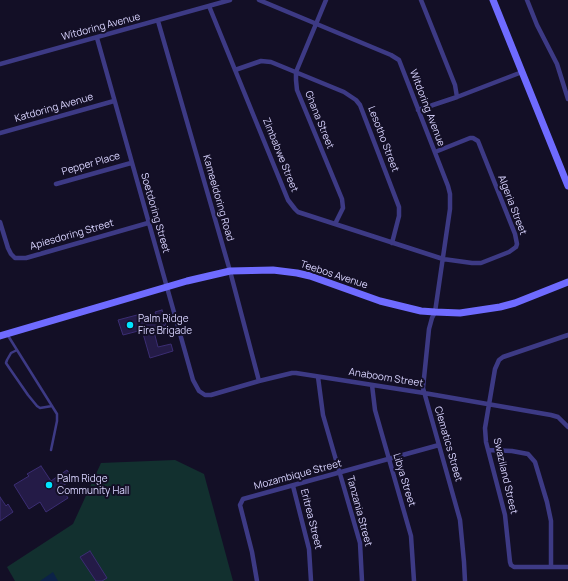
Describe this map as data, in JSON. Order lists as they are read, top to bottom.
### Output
{
  "streets": {
    "street": [
      "Witdoring Avenue",
      "Katdoring Avenue",
      "Ghana Street",
      "Lesotho Street",
      "Zimbabwe Street",
      "Pepper Place",
      "Kameeldoring Road",
      "Algeria Street",
      "Soetdoring Street",
      "Apiesdoring Street",
      "Teebos Avenue",
      "Anaboom Street",
      "Clematics Street",
      "Mozambique Street",
      "Swaziland Street",
      "Libya Street",
      "Tanzania Street",
      "Eritrea Street"
    ]
  },
  "crossings": [
    ["Witdoring Avenue", "Ghana Street"],
    ["Witdoring Avenue", "Zimbabwe Street"],
    ["Witdoring Avenue", "Kameeldoring Road"],
    ["Witdoring Avenue", "Algeria Street"],
    ["Witdoring Avenue", "Soetdoring Street"],
    ["Witdoring Avenue", "Teebos Avenue"],
    ["Witdoring Avenue", "Clematics Street"],
    ["Katdoring Avenue", "Soetdoring Street"],
    ["Ghana Street", "Lesotho Street"],
    ["Ghana Street", "Zimbabwe Street"],
    ["Lesotho Street", "Zimbabwe Street"],
    ["Zimbabwe Street", "Algeria Street"],
    ["Pepper Place", "Soetdoring Street"],
    ["Kameeldoring Road", "Teebos Avenue"],
    ["Kameeldoring Road", "Anaboom Street"],
    ["Soetdoring Street", "Apiesdoring Street"],
    ["Soetdoring Street", "Teebos Avenue"],
    ["Soetdoring Street", "Anaboom Street"],
    ["Teebos Avenue", "Clematics Street"],
    ["Anaboom Street", "Clematics Street"],
    ["Anaboom Street", "Swaziland Street"],
    ["Anaboom Street", "Libya Street"],
    ["Anaboom Street", "Tanzania Street"],
    ["Clematics Street", "Mozambique Street"],
    ["Mozambique Street", "Libya Street"],
    ["Mozambique Street", "Tanzania Street"],
    ["Mozambique Street", "Eritrea Street"]
  ],
  "places": ["Palm Ridge Fire Brigade", "Palm Ridge Community Hall"]
}
